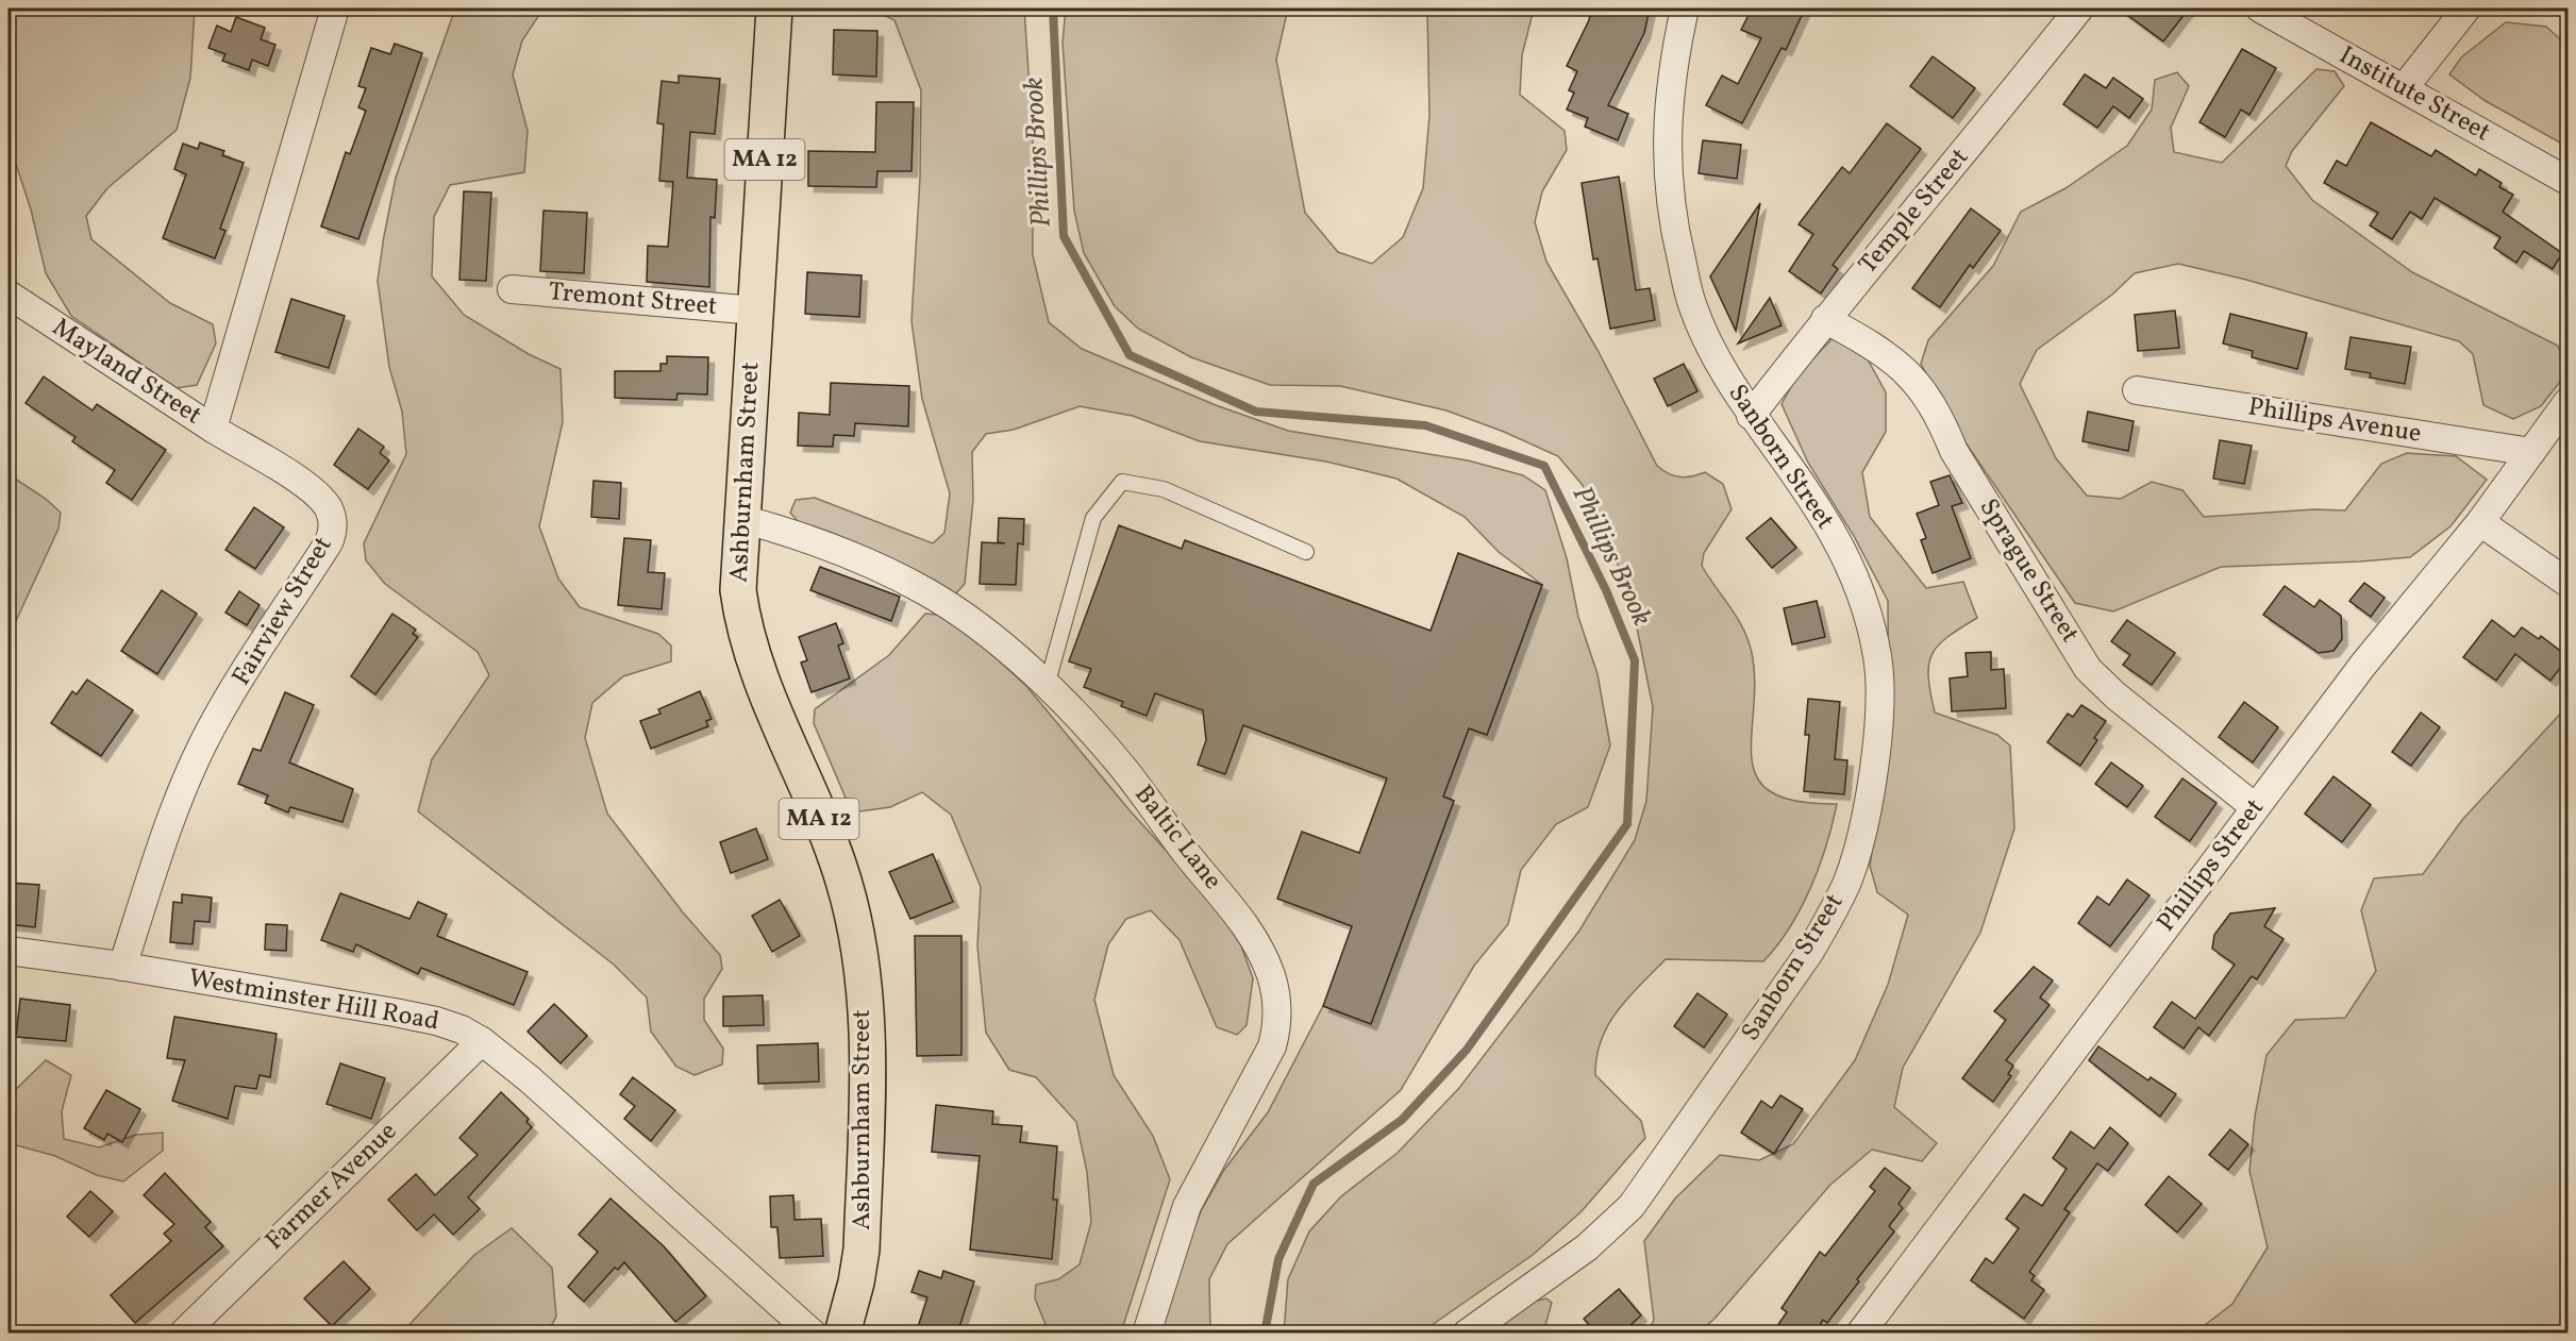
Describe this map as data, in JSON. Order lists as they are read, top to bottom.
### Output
{
  "streets": {
    "main road": ["MA 12", "Ashburnham Street"],
    "street": [
      "Institute Street",
      "Temple Street",
      "Tremont Street",
      "Mayland Street",
      "Phillips Avenue",
      "Sanborn Street",
      "Sprague Street",
      "Fairview Street",
      "Baltic Lane",
      "Phillips Street",
      "Westminster Hill Road",
      "Farmer Avenue"
    ]
  },
  "crossings": [
    ["Temple Street", "Sanborn Street"],
    ["Temple Street", "Sprague Street"],
    ["Tremont Street", "Ashburnham Street"],
    ["Mayland Street", "Fairview Street"],
    ["Phillips Avenue", "Phillips Street"],
    ["Ashburnham Street", "Baltic Lane"],
    ["Sprague Street", "Phillips Street"],
    ["Fairview Street", "Westminster Hill Road"],
    ["Westminster Hill Road", "Farmer Avenue"]
  ],
  "water": ["Phillips Brook"]
}
